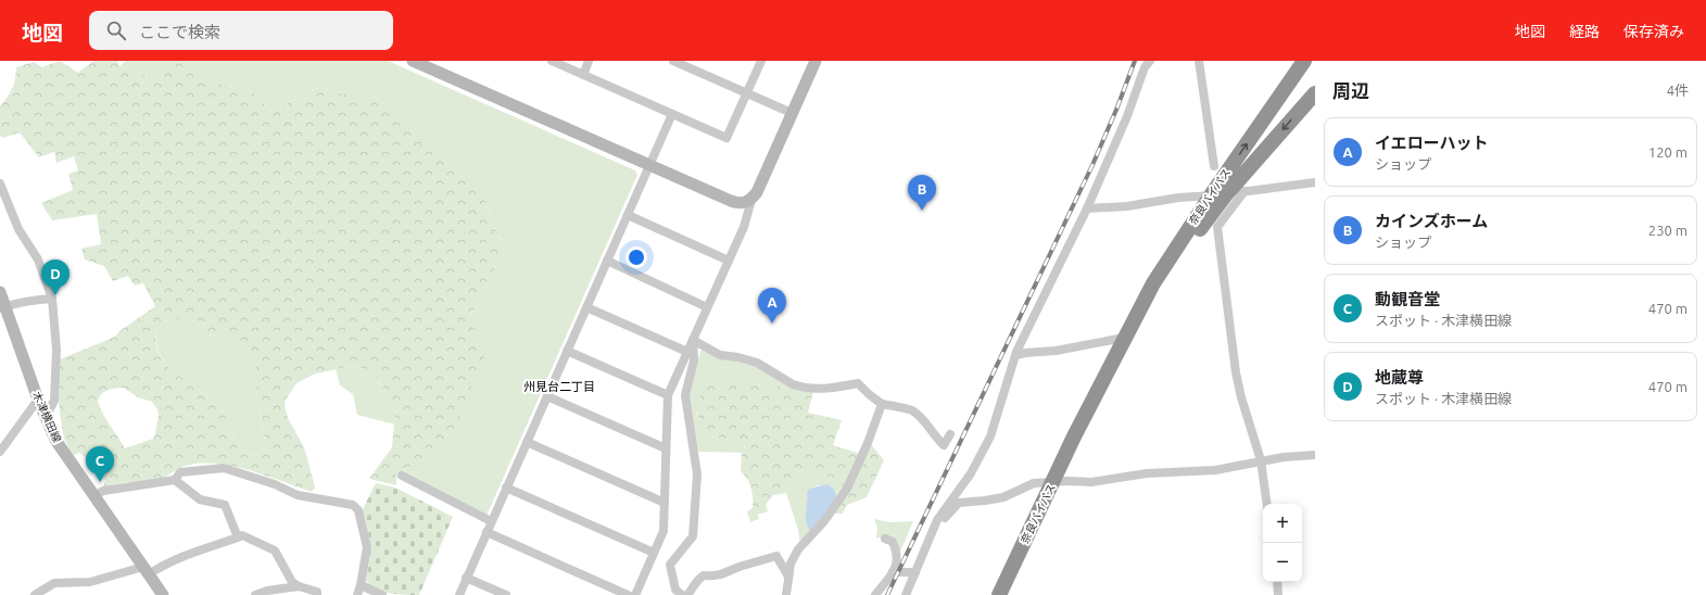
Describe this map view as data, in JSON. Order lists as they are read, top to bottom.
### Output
{
  "streets": {
    "highway": ["奈良バイパス"],
    "street": ["木津横田線"]
  },
  "districts": ["州見台二丁目"],
  "page": {
    "header": "地図",
    "search": "ここで検索",
    "nav": ["地図", "経路", "保存済み"],
    "heading": ["周辺", "4件"],
    "list": [
      {
        "mark": "A",
        "name": "イエローハット",
        "note": "ショップ",
        "value": "120 m"
      },
      {
        "mark": "B",
        "name": "カインズホーム",
        "note": "ショップ",
        "value": "230 m"
      },
      {
        "mark": "C",
        "name": "動観音堂",
        "note": "スポット · 木津横田線",
        "value": "470 m"
      },
      {
        "mark": "D",
        "name": "地蔵尊",
        "note": "スポット · 木津横田線",
        "value": "470 m"
      }
    ],
    "pins": [
      "B",
      "D",
      "A",
      "C"
    ],
    "map_buttons": ["+", "−"]
  }
}
